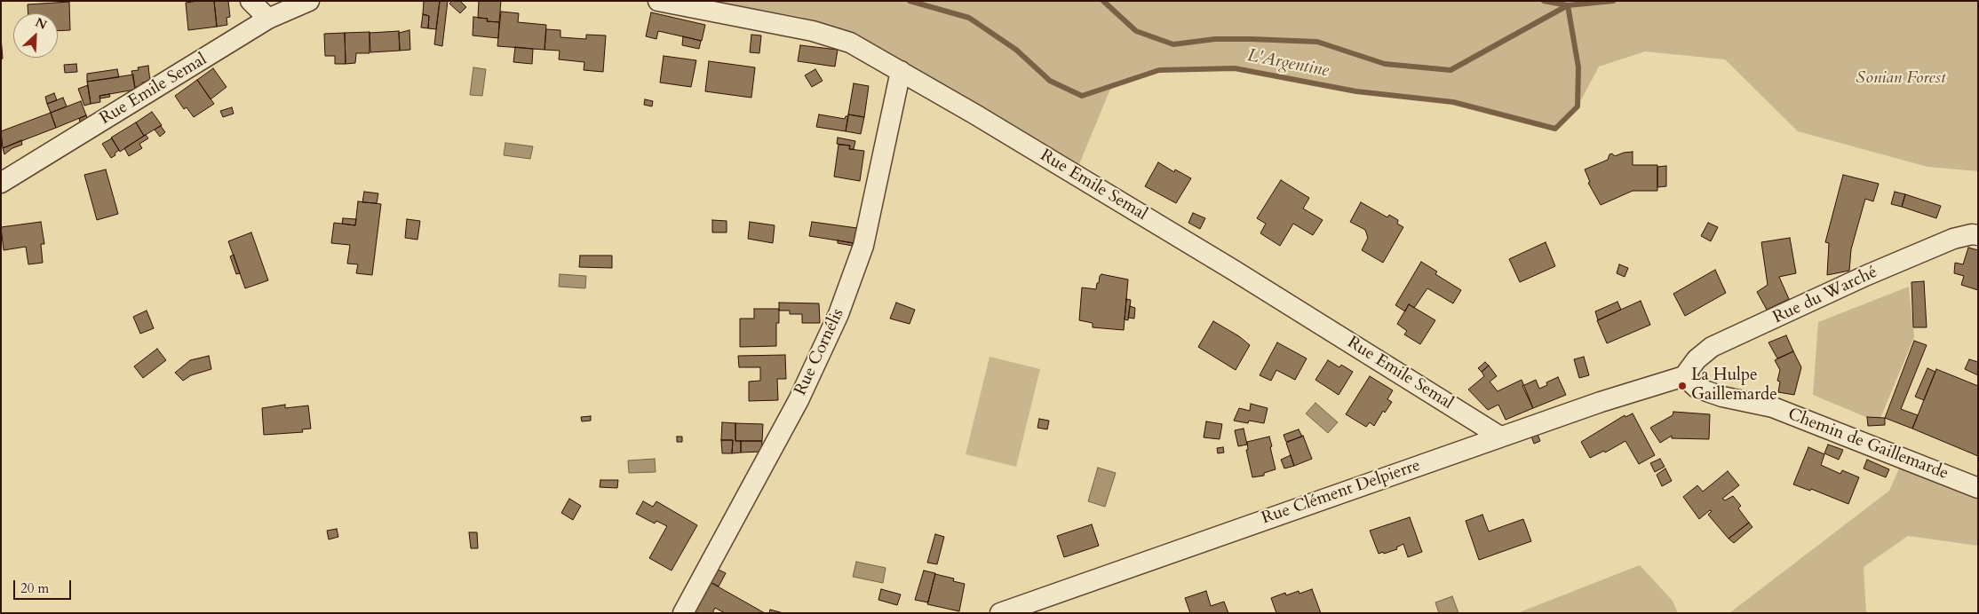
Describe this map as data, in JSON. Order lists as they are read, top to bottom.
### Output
{
  "streets": {
    "street": [
      "Rue Emile Semal",
      "Rue du Warché",
      "Rue Cornélis",
      "Chemin de Gaillemarde",
      "Rue Clément Delpierre"
    ]
  },
  "crossings": [
    ["Rue Emile Semal", "Rue Cornélis"],
    ["Rue Emile Semal", "Rue Clément Delpierre"],
    ["Rue du Warché", "Chemin de Gaillemarde"],
    ["Rue du Warché", "Rue Clément Delpierre"],
    ["Chemin de Gaillemarde", "Rue Clément Delpierre"]
  ],
  "water": ["L'Argentine"],
  "parks": ["Sonian Forest"],
  "places": ["La Hulpe Gaillemarde"],
  "scale_bar": "20 m",
  "north": "top right"
}
